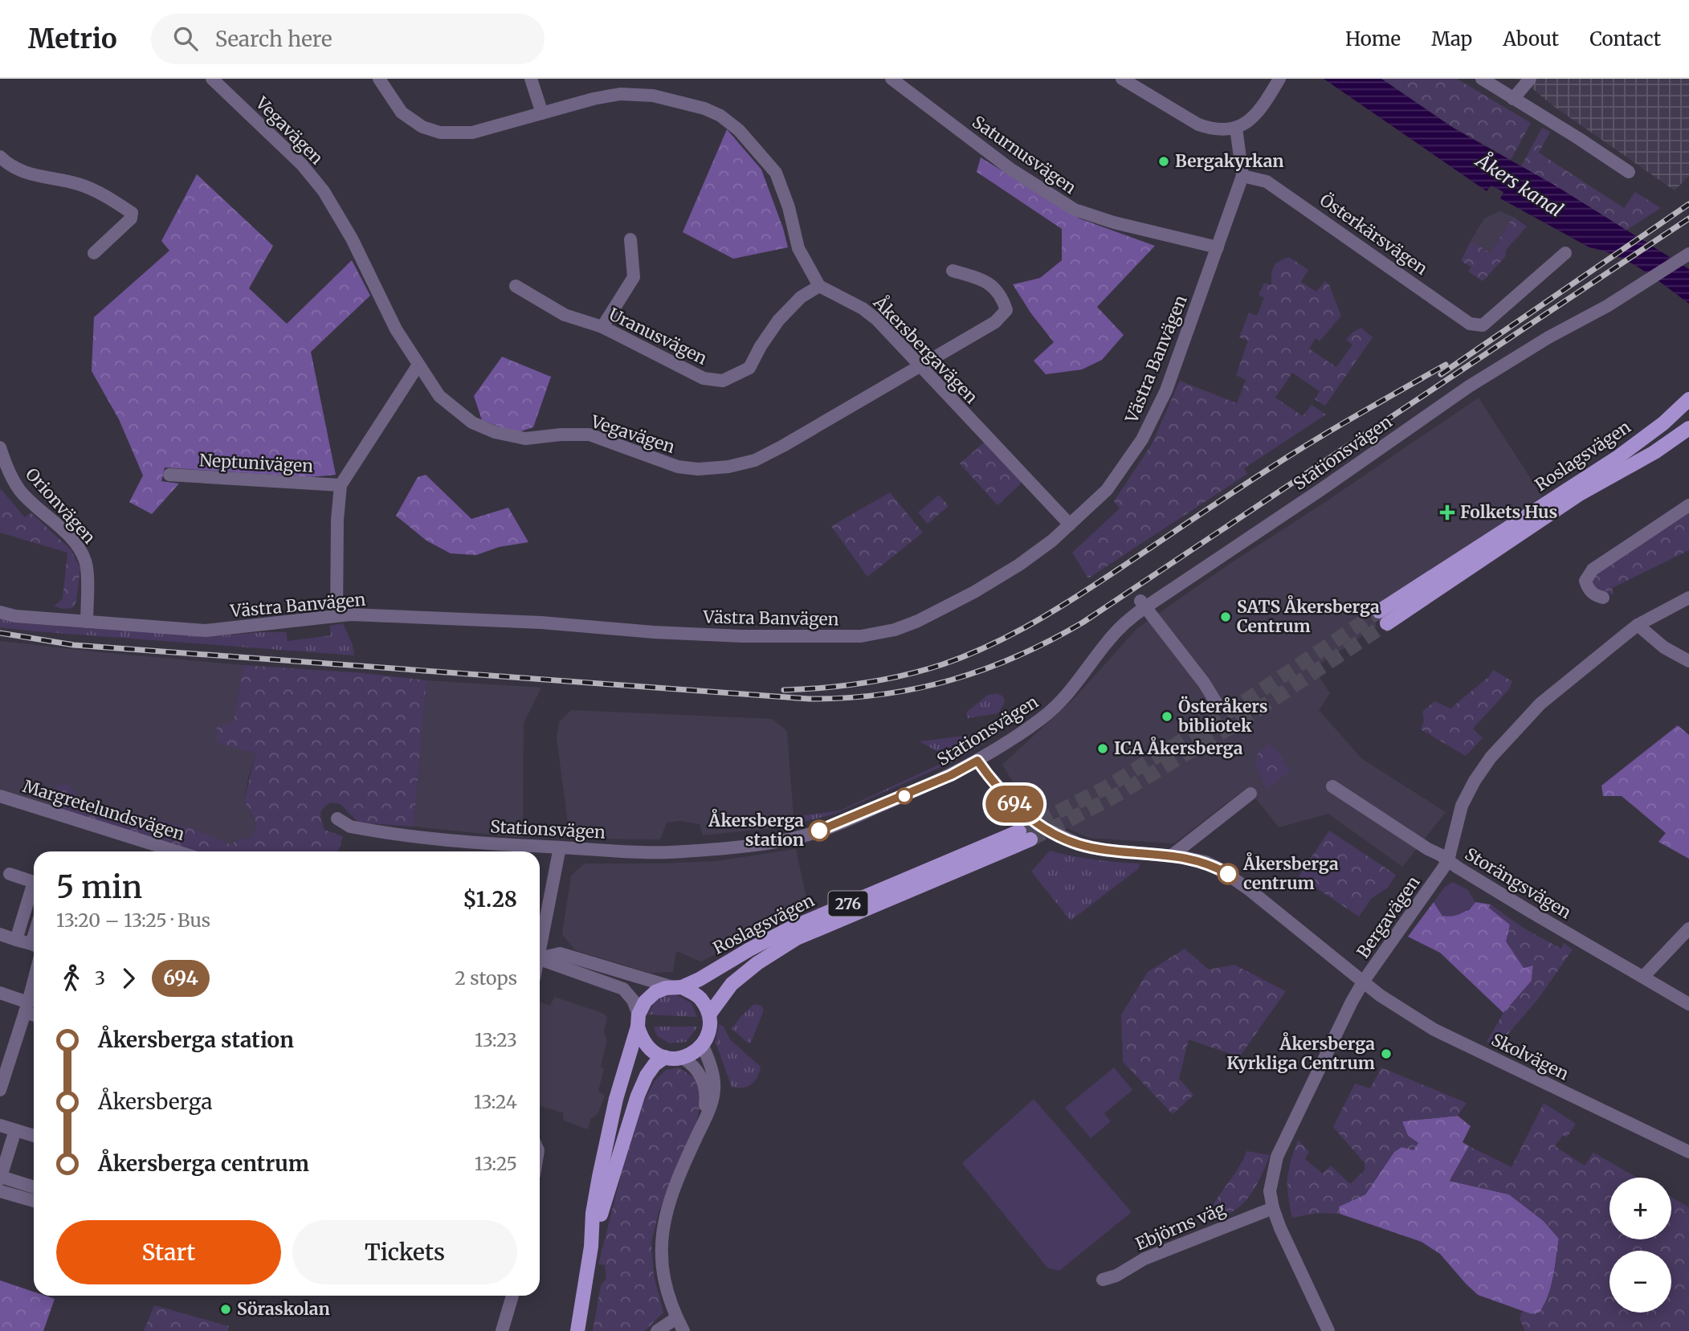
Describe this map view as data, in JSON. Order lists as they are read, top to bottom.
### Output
{
  "streets": {
    "main road": ["Roslagsvägen", "276"],
    "street": [
      "Vegavägen",
      "Saturnusvägen",
      "Österkärsvägen",
      "Uranusvägen",
      "Åkersbergavägen",
      "Västra Banvägen",
      "Stationsvägen",
      "Neptunivägen",
      "Orionvägen",
      "Margretelundsvägen",
      "Storängsvägen",
      "Bergavägen",
      "Skolvägen",
      "Ebjörns väg"
    ]
  },
  "crossings": [
    ["Vegavägen", "Åkersbergavägen"],
    ["Saturnusvägen", "Västra Banvägen"],
    ["Österkärsvägen", "Västra Banvägen"],
    ["Uranusvägen", "Åkersbergavägen"],
    ["Åkersbergavägen", "Västra Banvägen"],
    ["Västra Banvägen", "Orionvägen"],
    ["Stationsvägen", "Skolvägen"],
    ["Storängsvägen", "Bergavägen"],
    ["Bergavägen", "Skolvägen"],
    ["Bergavägen", "Ebjörns väg"]
  ],
  "water": ["Åkers kanal"],
  "places": {
    "other": [
      "Bergakyrkan",
      "SATS Åkersberga Centrum",
      "Österåkers bibliotek",
      "ICA Åkersberga",
      "Åkersberga station",
      "Åkersberga centrum",
      "Åkersberga Kyrkliga Centrum",
      "Söraskolan"
    ],
    "health": ["Folkets Hus"]
  },
  "lines": ["bus line 694"],
  "page": {
    "header": "Metrio",
    "search": "Search here",
    "nav": [
      "Home",
      "Map",
      "About",
      "Contact"
    ],
    "on_map": "694",
    "heading": ["5 min", "13:20 – 13:25 · Bus", "$1.28"],
    "legs": ["3", "694", "2 stops"],
    "list": [
      {
        "name": "Åkersberga station",
        "value": "13:23"
      },
      {
        "name": "Åkersberga",
        "value": "13:24"
      },
      {
        "name": "Åkersberga centrum",
        "value": "13:25"
      }
    ],
    "map_buttons": ["+", "−"],
    "buttons": ["Start", "Tickets"]
  }
}
